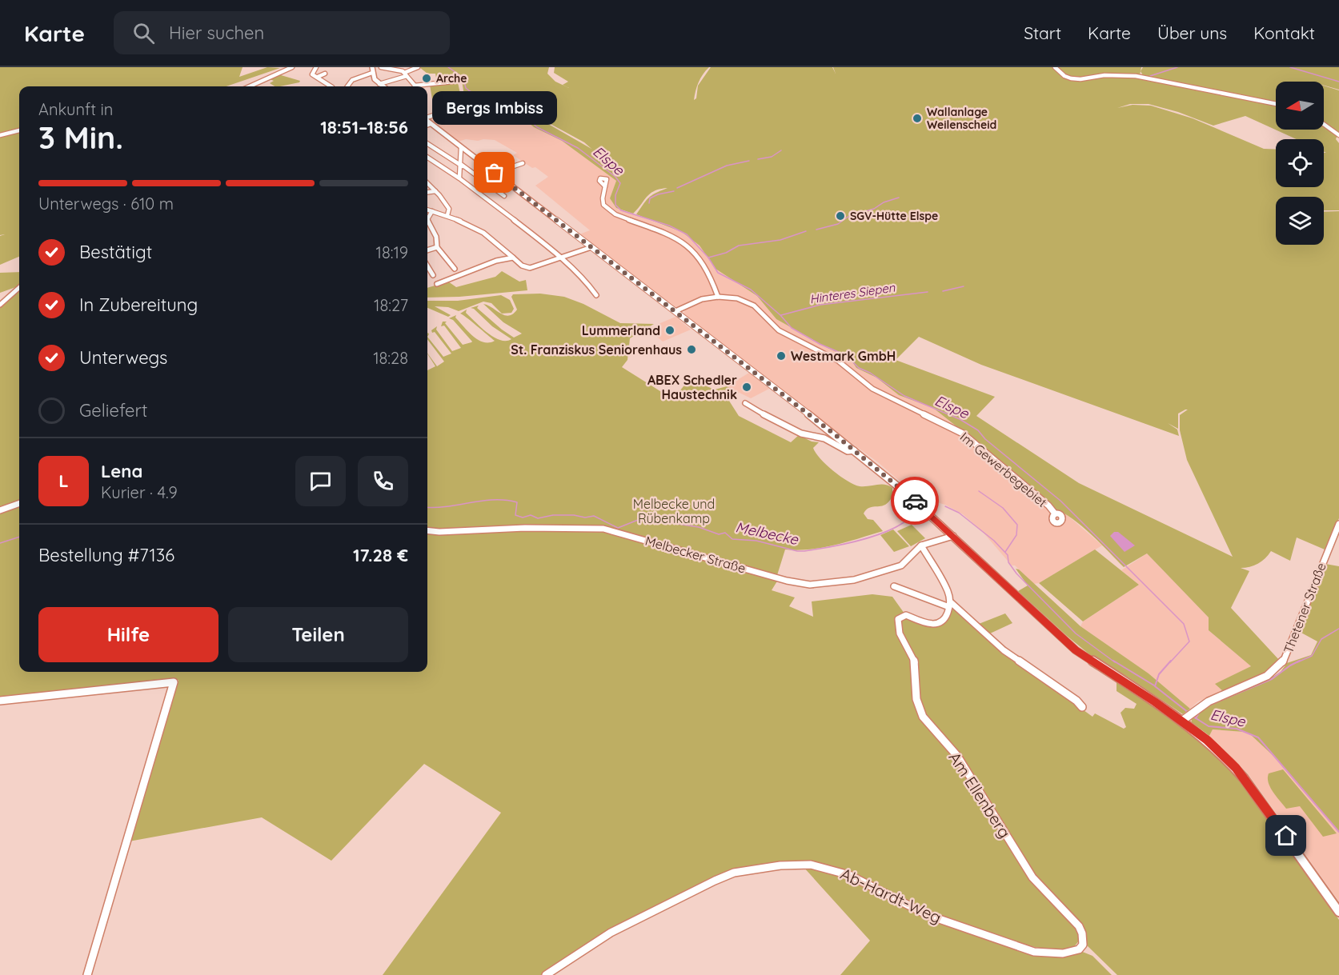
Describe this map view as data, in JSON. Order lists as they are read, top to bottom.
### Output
{
  "streets": {
    "street": [
      "Im Gewerbegebiet",
      "Melbecker Straße",
      "Thetener Straße",
      "Am Ellenberg",
      "Ab-Hardt-Weg"
    ]
  },
  "crossings": [
    ["Am Ellenberg", "Ab-Hardt-Weg"]
  ],
  "water": ["Elspe", "Hinteres Siepen", "Melbecke"],
  "parks": ["Melbecke und Rübenkamp"],
  "places": [
    "Arche",
    "Wallanlage Weilenscheid",
    "Bergs Imbiss",
    "SGV-Hütte Elspe",
    "Lummerland",
    "St. Franziskus Seniorenhaus",
    "Westmark GmbH",
    "ABEX Schedler Haustechnik"
  ],
  "north": "left",
  "page": {
    "header": "Karte",
    "search": "Hier suchen",
    "nav": [
      "Start",
      "Karte",
      "Über uns",
      "Kontakt"
    ],
    "heading": ["3 Min.", "Ankunft in", "18:51–18:56"],
    "panel": [
      "Lena",
      "Kurier · 4.9",
      "Bestellung #7136",
      "17.28 €"
    ],
    "bubble": "Bergs Imbiss",
    "bar": "Unterwegs · 610 m",
    "list": [
      ["Bestätigt", "18:19"],
      ["In Zubereitung", "18:27"],
      ["Unterwegs", "18:28"],
      "Geliefert"
    ],
    "round": "L",
    "buttons": ["Hilfe", "Teilen"]
  }
}
